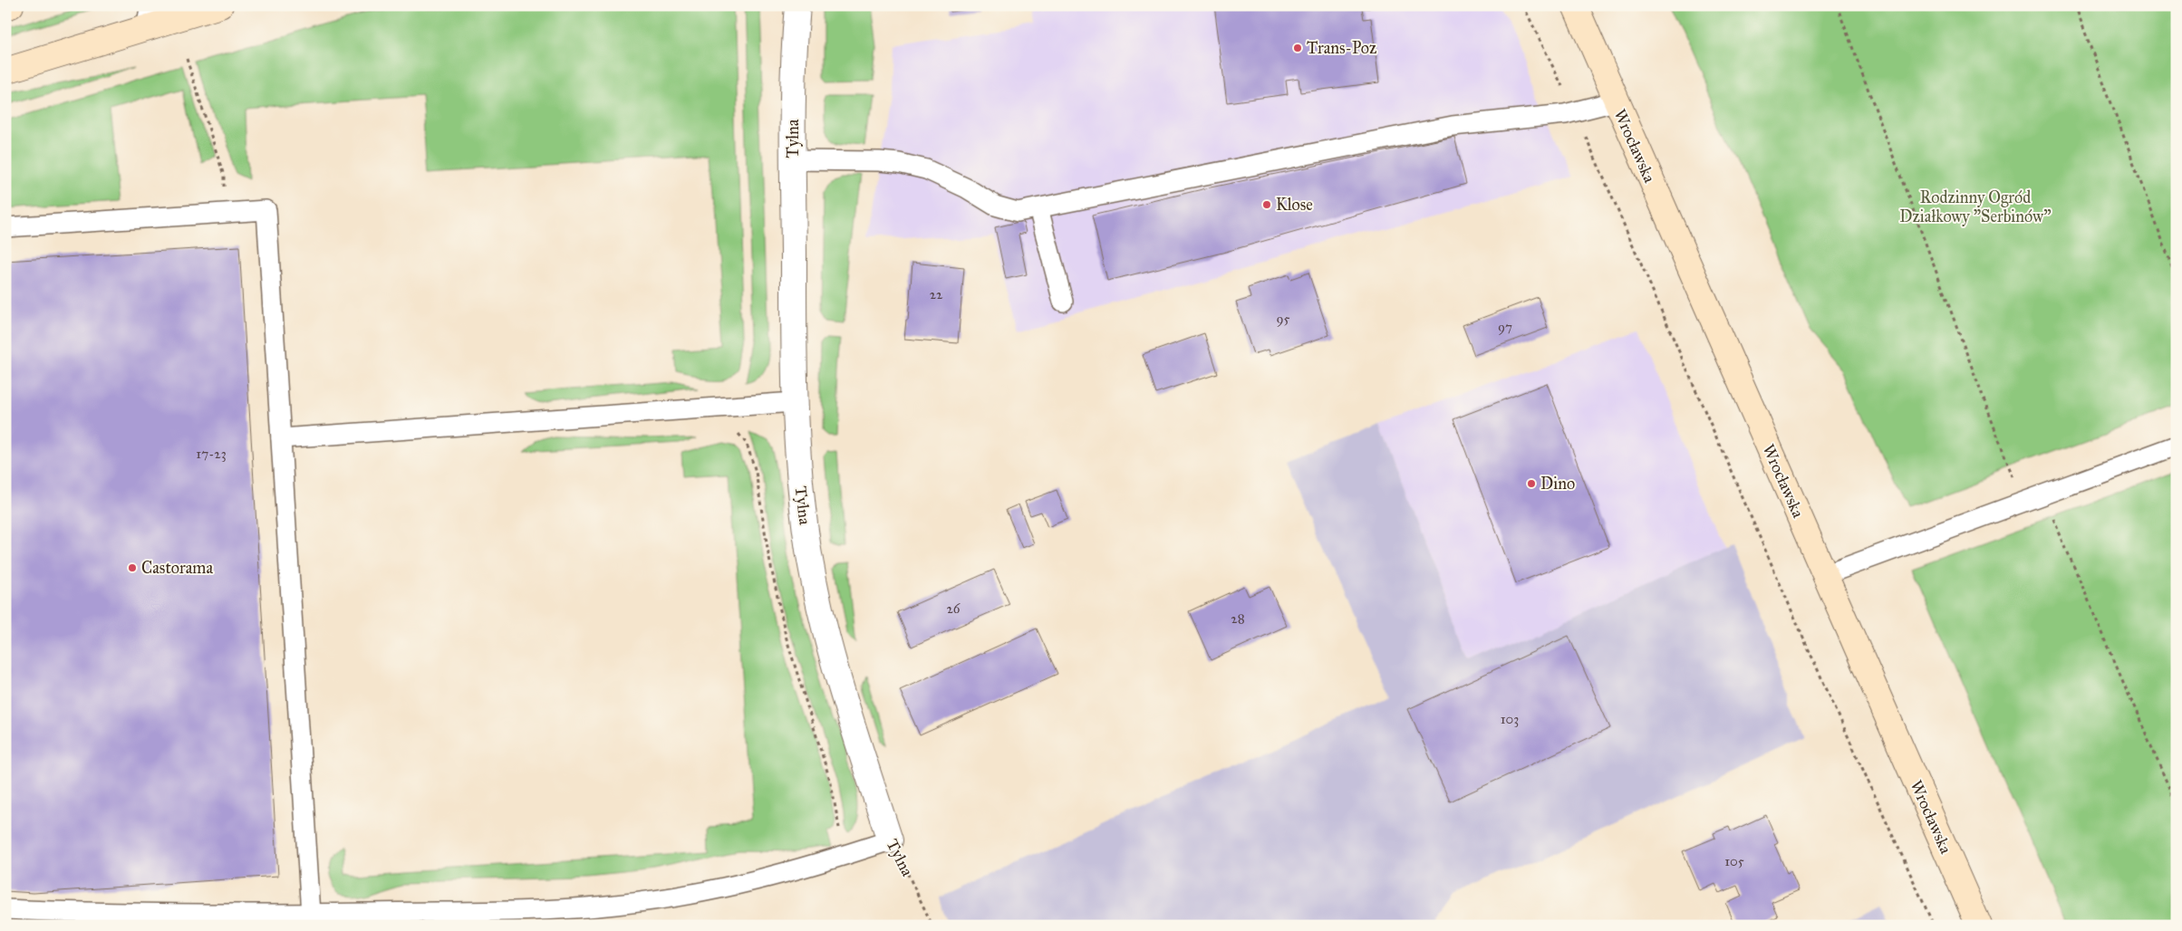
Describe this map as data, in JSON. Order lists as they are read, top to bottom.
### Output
{
  "streets": {
    "street": ["Tylna", "Wrocławska"]
  },
  "parks": ["Rodzinny Ogród Działkowy \"Serbinów\""],
  "places": [
    "Trans-Poz",
    "Klose",
    "Dino",
    "Castorama"
  ],
  "house_numbers": [
    "22",
    "95",
    "97",
    "17-23",
    "26",
    "28",
    "103",
    "105"
  ]
}
